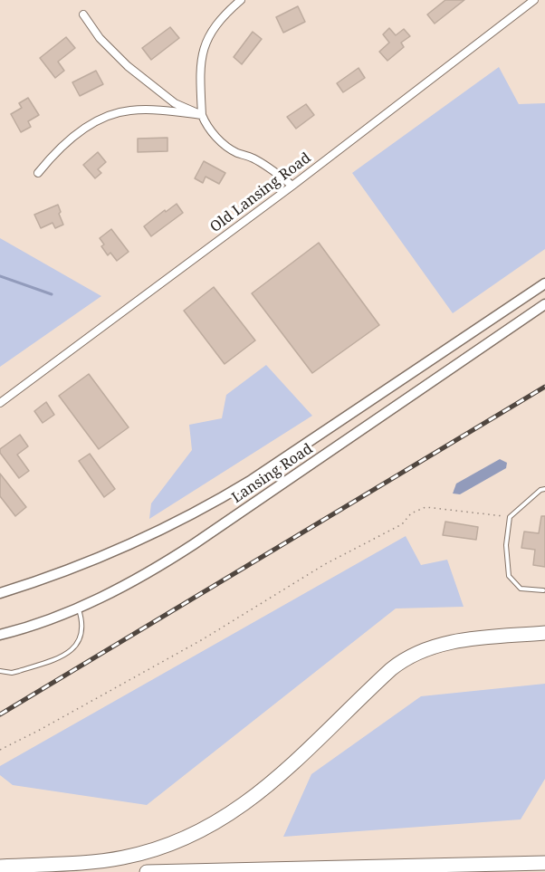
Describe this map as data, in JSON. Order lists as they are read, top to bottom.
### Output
{
  "streets": {
    "main road": ["Lansing Road"],
    "street": ["Old Lansing Road"]
  }
}
